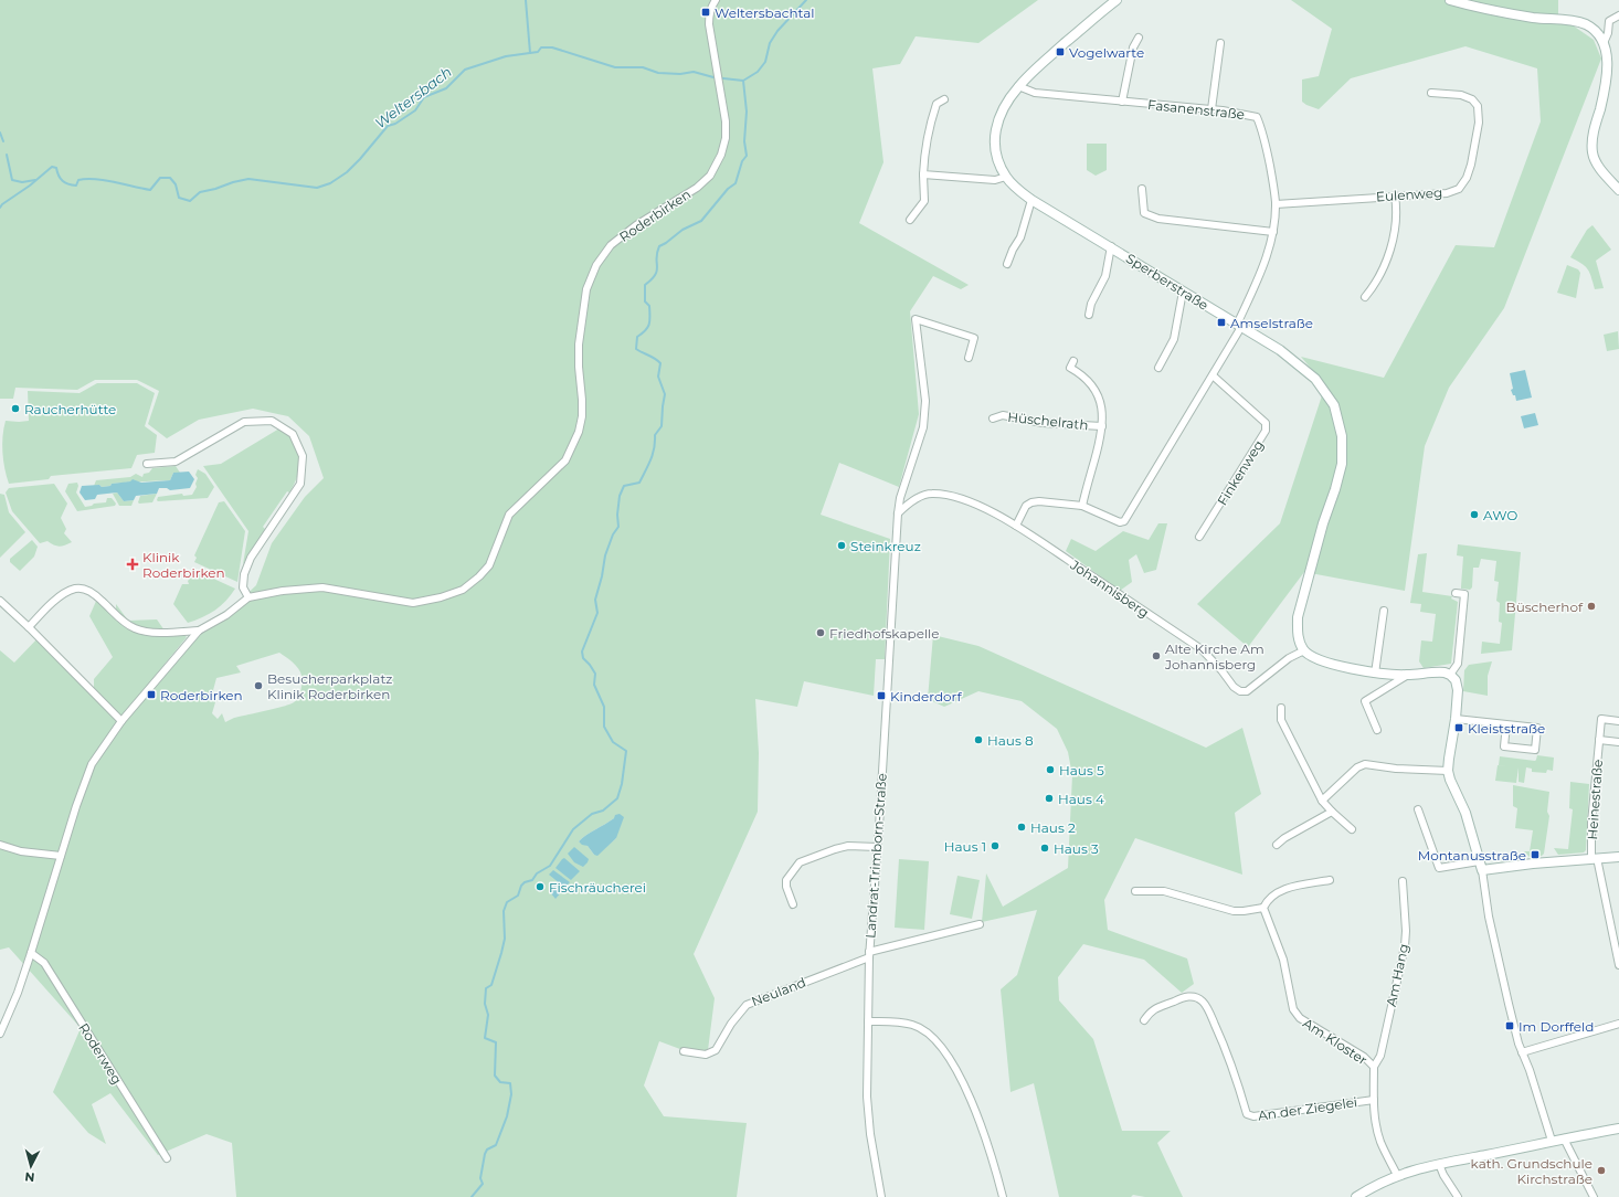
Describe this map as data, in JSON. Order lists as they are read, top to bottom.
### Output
{
  "streets": {
    "street": [
      "Fasanenstraße",
      "Eulenweg",
      "Roderbirken",
      "Sperberstraße",
      "Hüschelrath",
      "Finkenweg",
      "Johannisberg",
      "Heinestraße",
      "Landrat-Trimborn-Straße",
      "Am Hang",
      "Neuland",
      "Am Kloster",
      "Roderweg",
      "An der Ziegelei"
    ]
  },
  "crossings": [
    ["Fasanenstraße", "Eulenweg"],
    ["Fasanenstraße", "Sperberstraße"],
    ["Sperberstraße", "Johannisberg"],
    ["Johannisberg", "Landrat-Trimborn-Straße"],
    ["Landrat-Trimborn-Straße", "Neuland"],
    ["Am Hang", "Am Kloster"],
    ["Am Kloster", "An der Ziegelei"]
  ],
  "water": ["Weltersbach"],
  "places": {
    "transit": [
      "Weltersbachtal",
      "Vogelwarte",
      "Amselstraße",
      "Roderbirken",
      "Kinderdorf",
      "Kleiststraße",
      "Montanusstraße",
      "Im Dorffeld"
    ],
    "other": [
      "Raucherhütte",
      "AWO",
      "Steinkreuz",
      "Büscherhof",
      "Friedhofskapelle",
      "Alte Kirche Am Johannisberg",
      "Besucherparkplatz Klinik Roderbirken",
      "Haus 8",
      "Haus 5",
      "Haus 4",
      "Haus 2",
      "Haus 1",
      "Haus 3",
      "Fischräucherei",
      "kath. Grundschule Kirchstraße"
    ],
    "health": ["Klinik Roderbirken"]
  },
  "north": "bottom"
}
